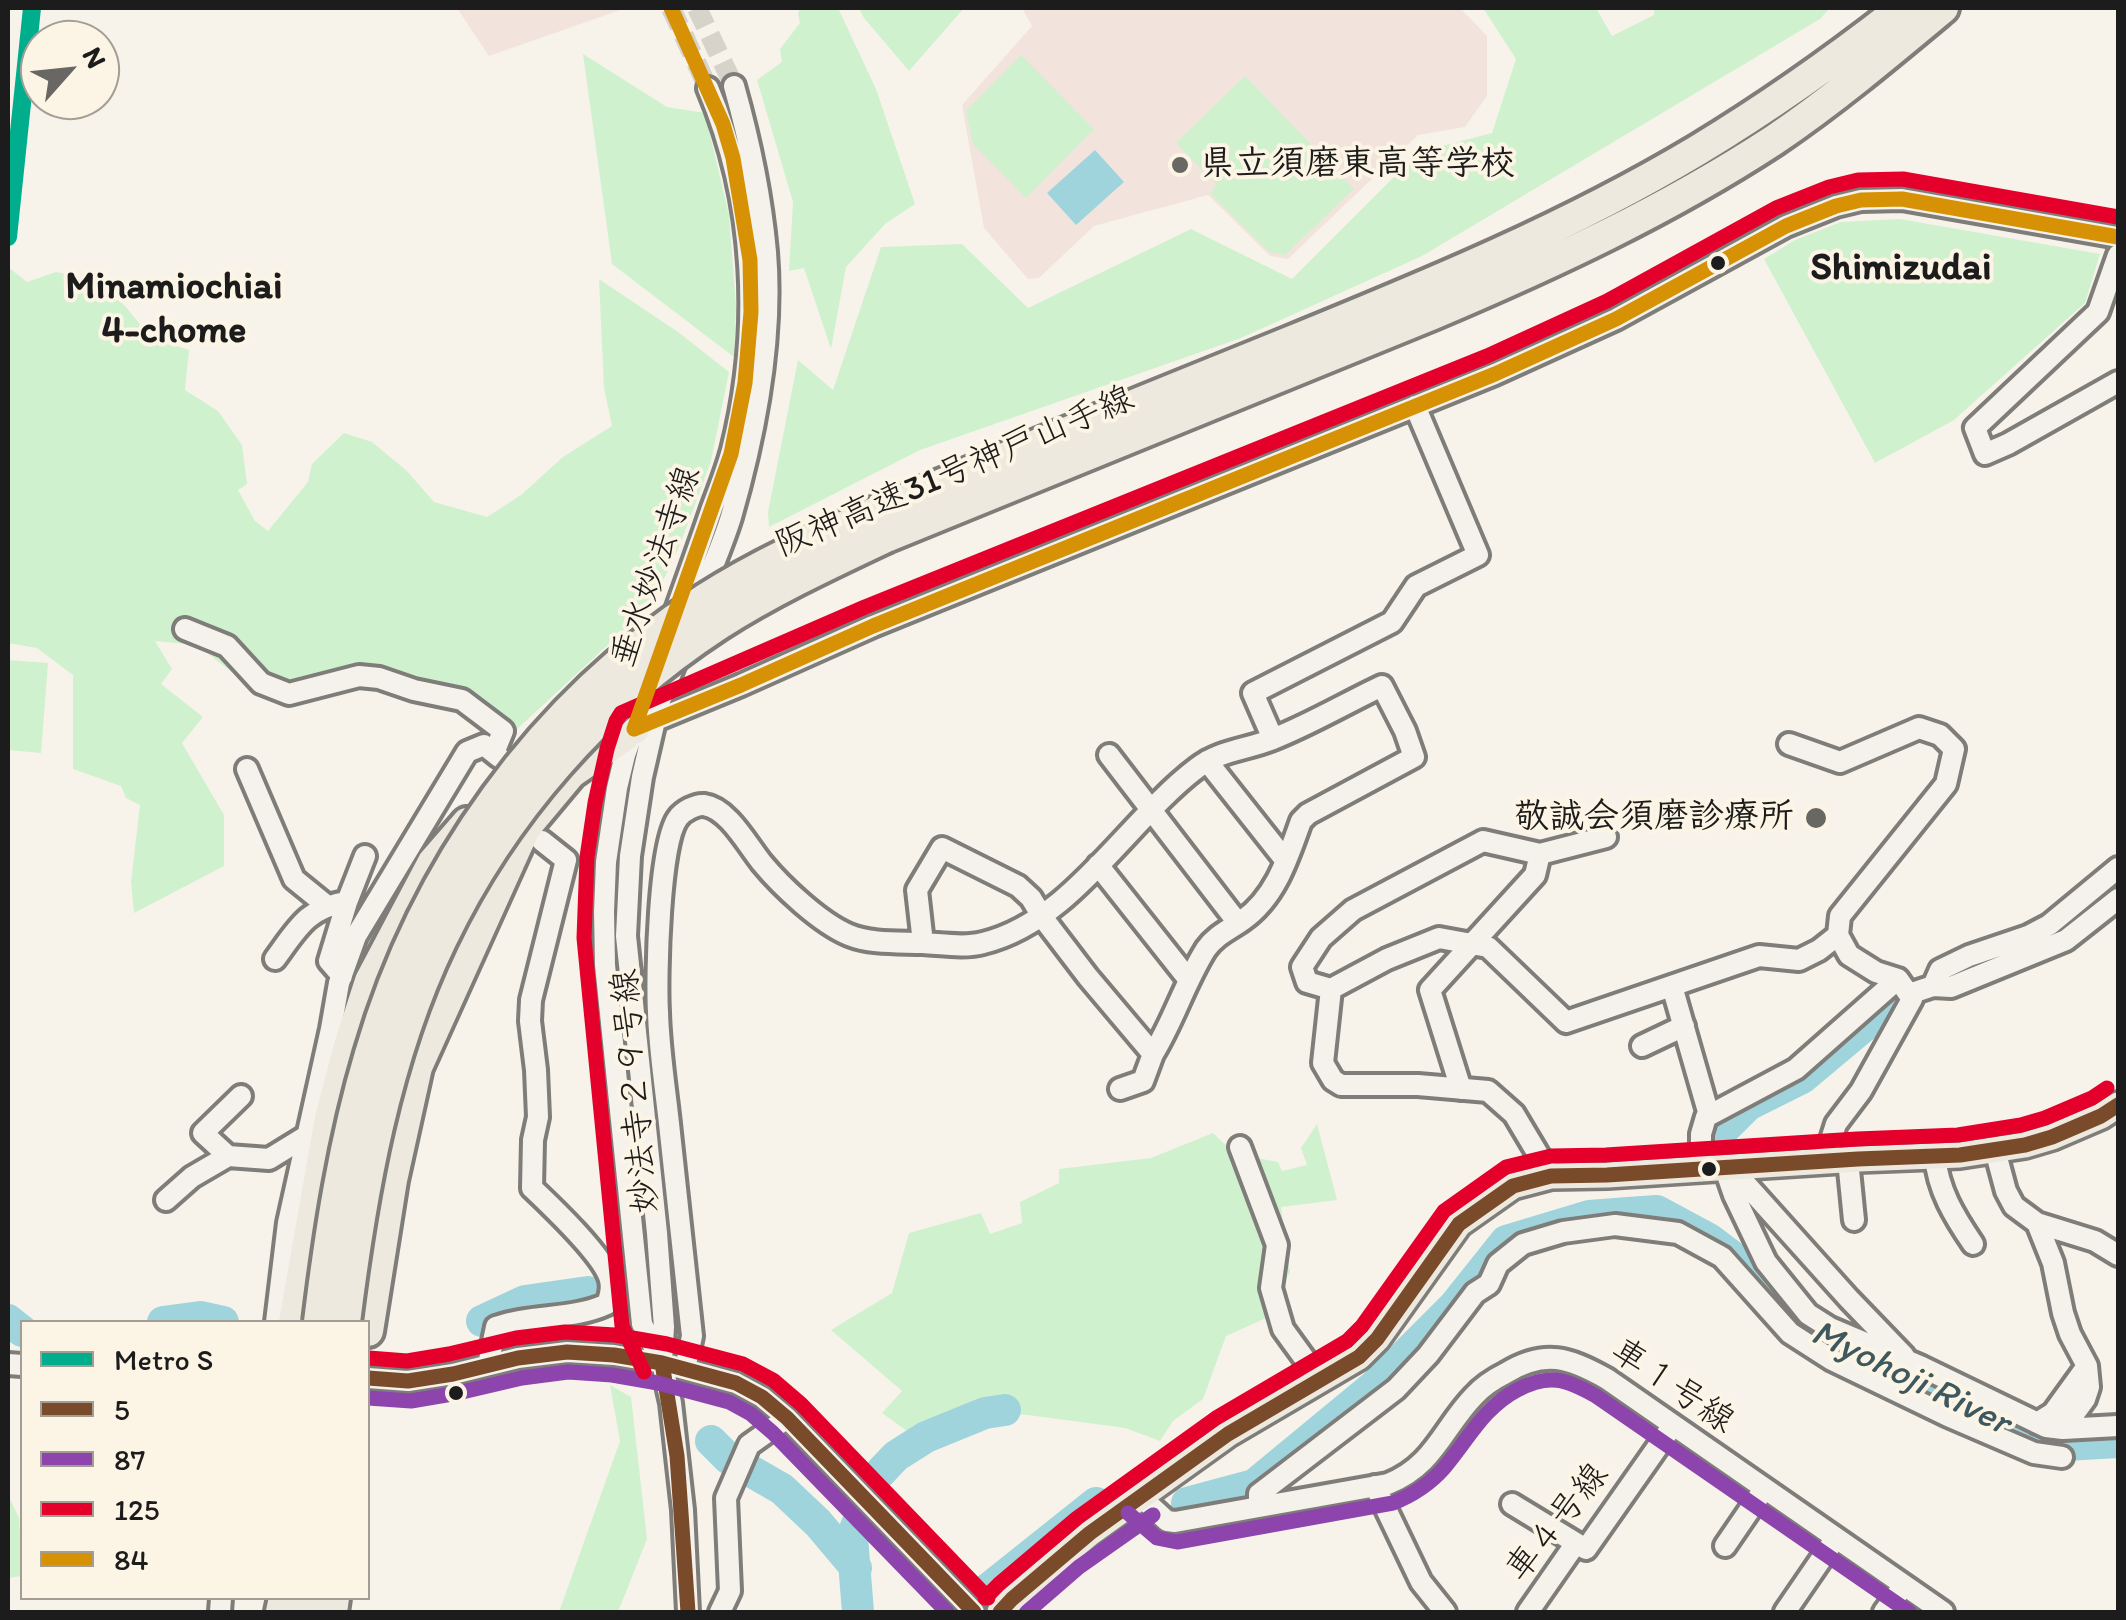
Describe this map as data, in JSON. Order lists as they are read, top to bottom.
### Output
{
  "streets": {
    "highway": ["阪神高速31号神戸山手線"],
    "street": [
      "垂水妙法寺線",
      "妙法寺２９号線",
      "車１号線",
      "車４号線"
    ]
  },
  "crossings": [
    ["車１号線", "車４号線"]
  ],
  "districts": ["Shimizudai", "Minamiochiai 4-chome"],
  "water": ["Myohoji River"],
  "places": ["県立須磨東高等学校", "敬誠会須磨診療所"],
  "lines": [
    "metro line S",
    "transit line 84",
    "transit line 125",
    "transit line 5",
    "transit line 87"
  ],
  "legend": [
    "Metro S",
    "5",
    "87",
    "125",
    "84"
  ],
  "north": "top right"
}
